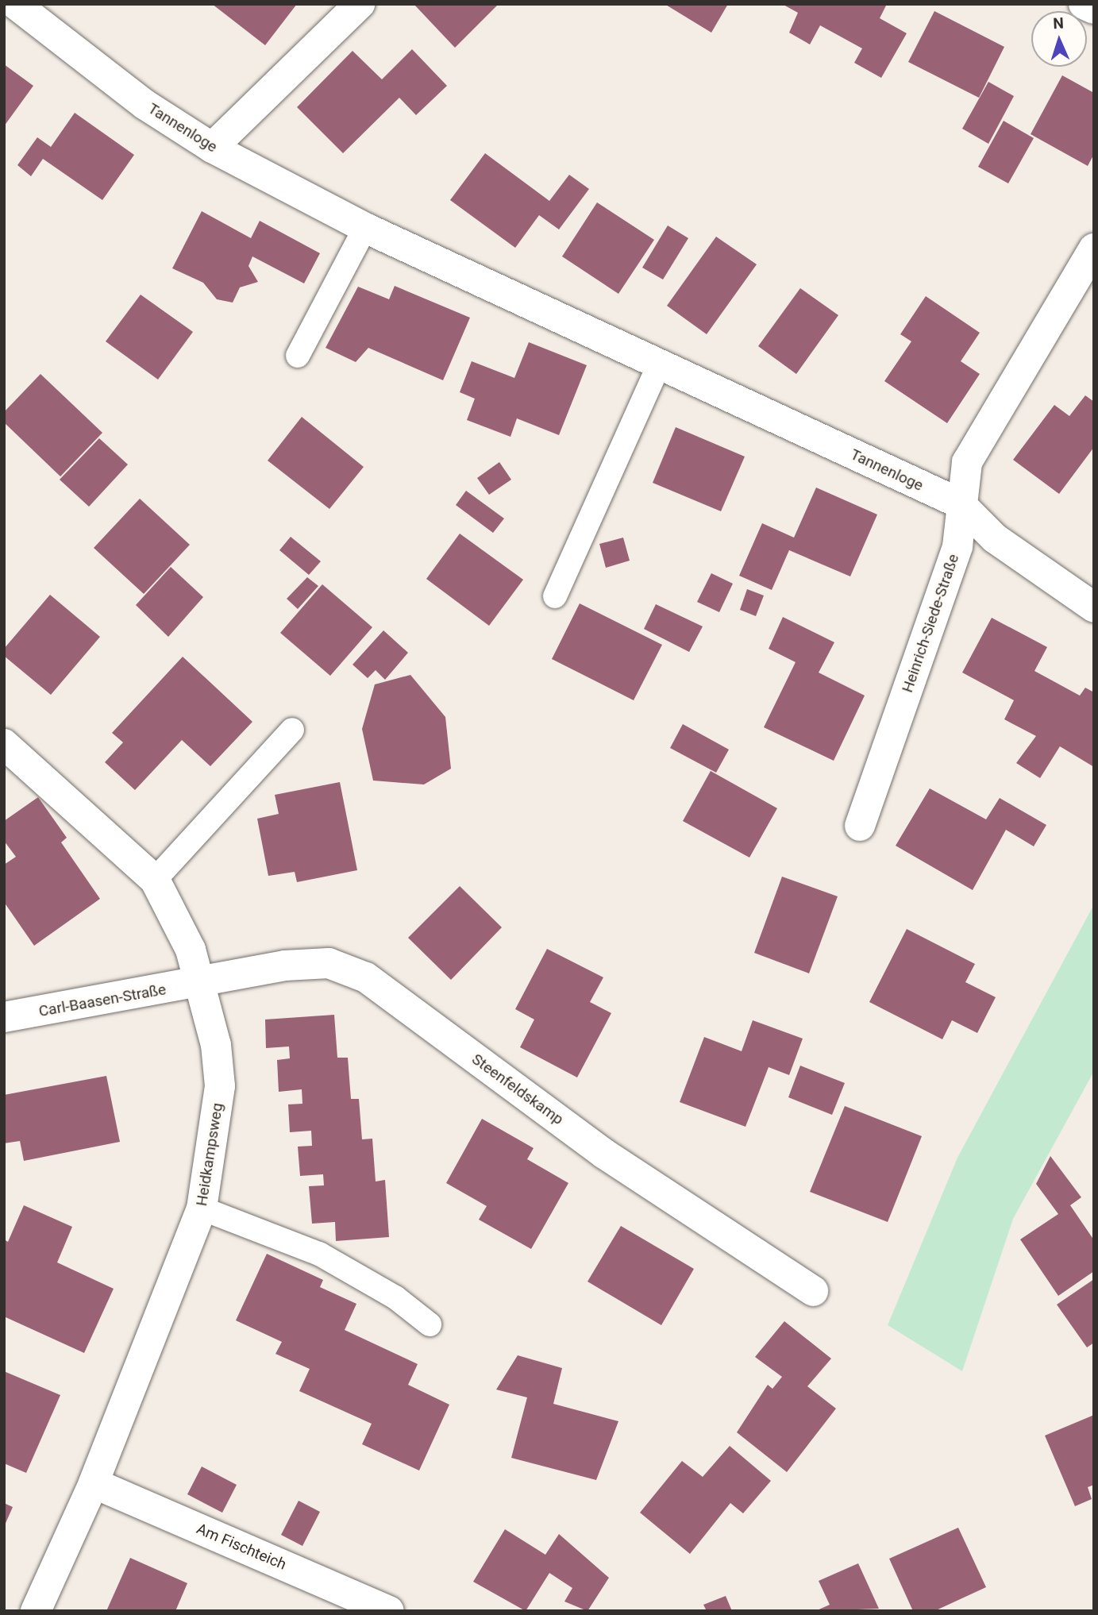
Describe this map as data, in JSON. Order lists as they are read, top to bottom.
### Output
{
  "streets": {
    "street": [
      "Tannenloge",
      "Heinrich-Siede-Straße",
      "Carl-Baasen-Straße",
      "Steenfeldskamp",
      "Heidkampsweg",
      "Am Fischteich"
    ]
  },
  "crossings": [
    ["Tannenloge", "Heinrich-Siede-Straße"],
    ["Carl-Baasen-Straße", "Steenfeldskamp"],
    ["Carl-Baasen-Straße", "Heidkampsweg"],
    ["Steenfeldskamp", "Heidkampsweg"],
    ["Heidkampsweg", "Am Fischteich"]
  ],
  "north": "top"
}
